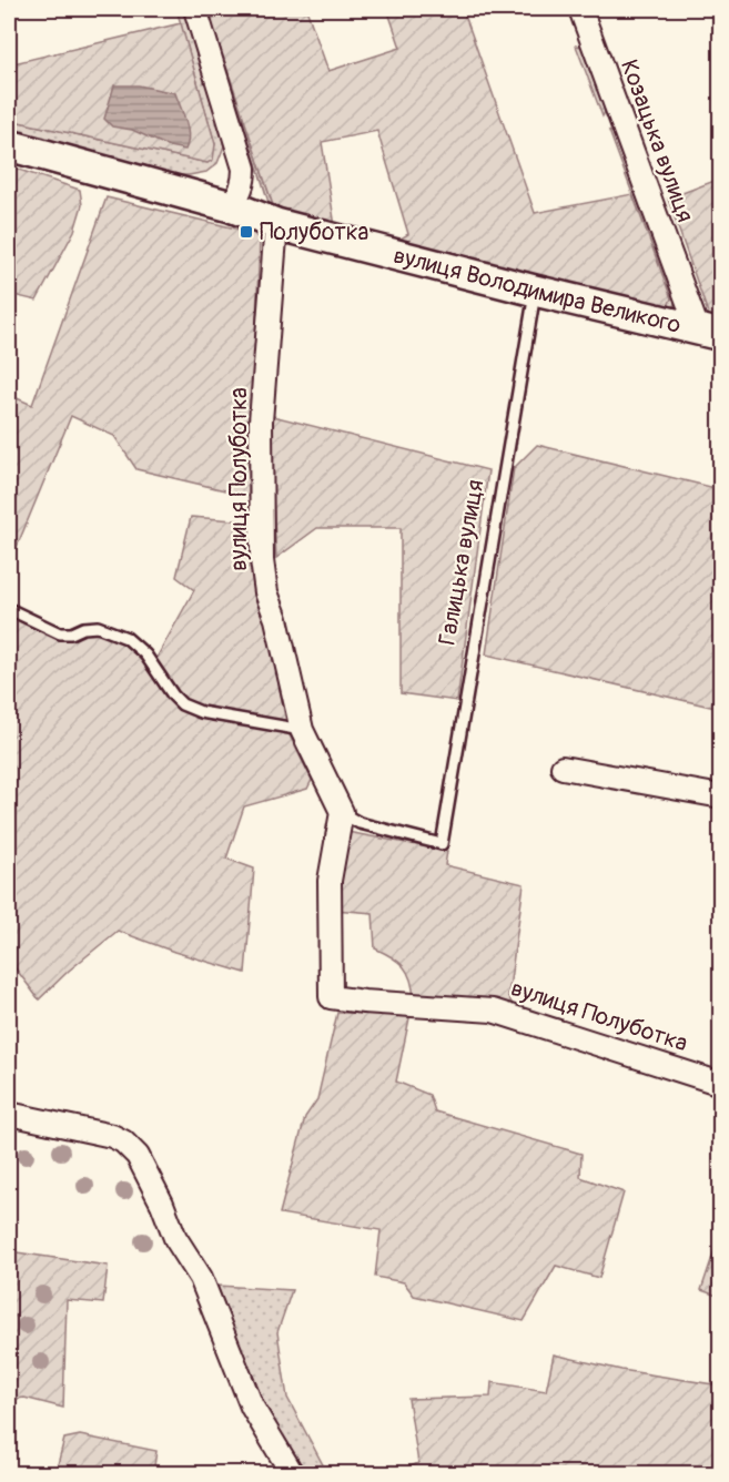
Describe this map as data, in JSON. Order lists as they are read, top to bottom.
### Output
{
  "streets": {
    "main road": ["вулиця Володимира Великого"],
    "street": ["Козацька вулиця", "вулиця Полуботка"],
    "lane": ["Галицька вулиця"]
  },
  "crossings": [
    ["Козацька вулиця", "вулиця Володимира Великого"],
    ["вулиця Володимира Великого", "вулиця Полуботка"],
    ["вулиця Володимира Великого", "Галицька вулиця"],
    ["вулиця Полуботка", "Галицька вулиця"]
  ],
  "places": {
    "transit": ["Полуботка"]
  }
}
